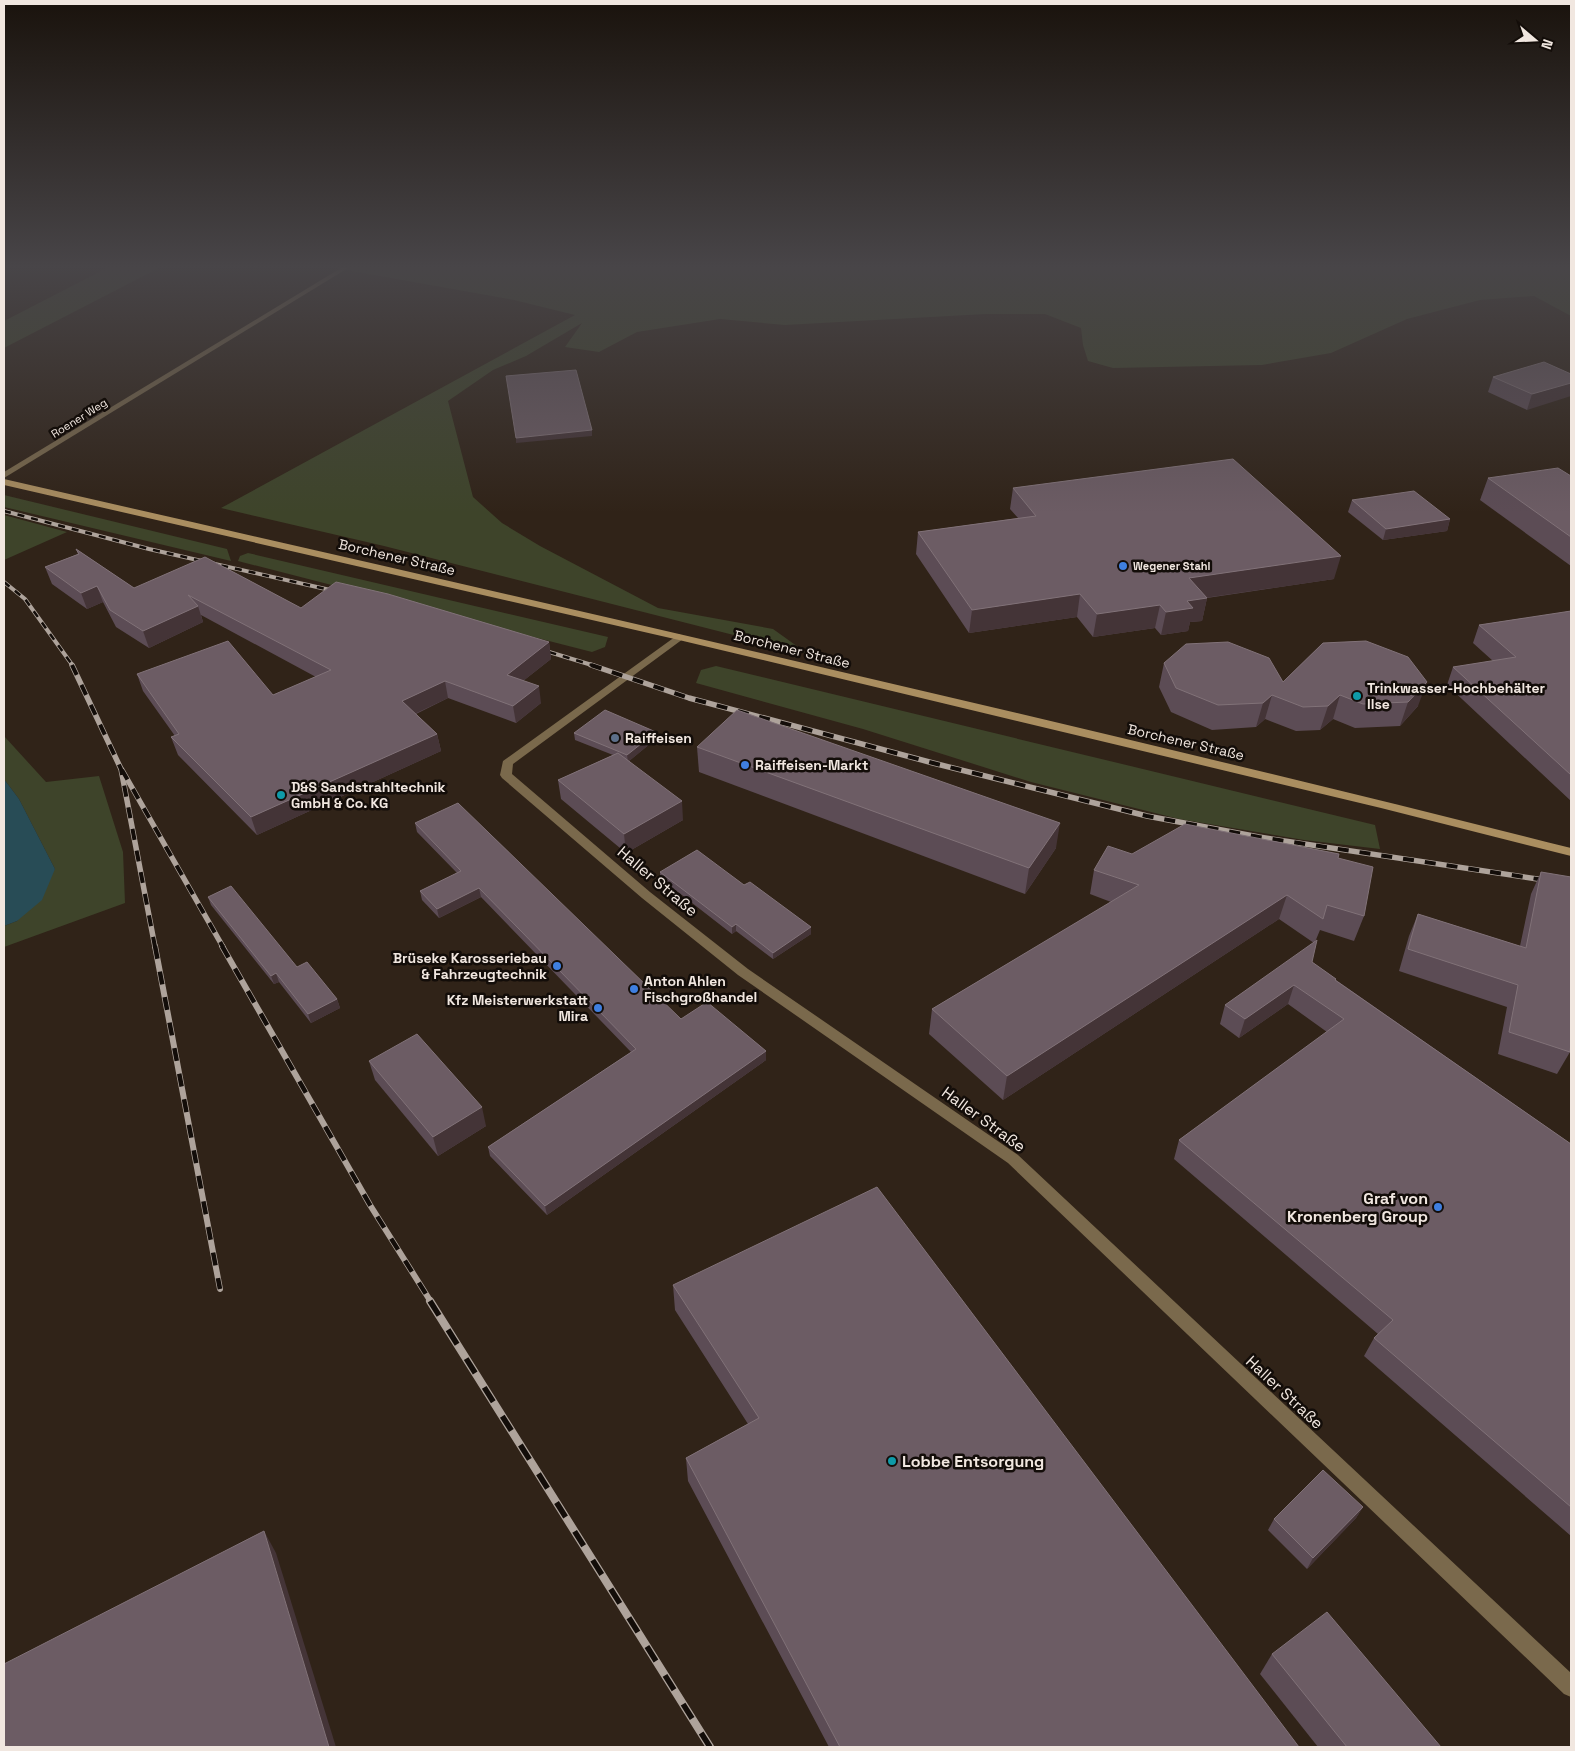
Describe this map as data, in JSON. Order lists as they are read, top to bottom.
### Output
{
  "streets": {
    "main road": ["Borchener Straße"],
    "street": ["Roener Weg", "Haller Straße"]
  },
  "crossings": [
    ["Borchener Straße", "Haller Straße"]
  ],
  "places": [
    "Wegener Stahl",
    "Trinkwasser-Hochbehälter Ilse",
    "Raiffeisen",
    "Raiffeisen-Markt",
    "D&S Sandstrahltechnik GmbH & Co. KG",
    "Brüseke Karosseriebau & Fahrzeugtechnik",
    "Anton Ahlen Fischgroßhandel",
    "Kfz Meisterwerkstatt Mira",
    "Graf von Kronenberg Group",
    "Lobbe Entsorgung"
  ],
  "north": "right"
}
